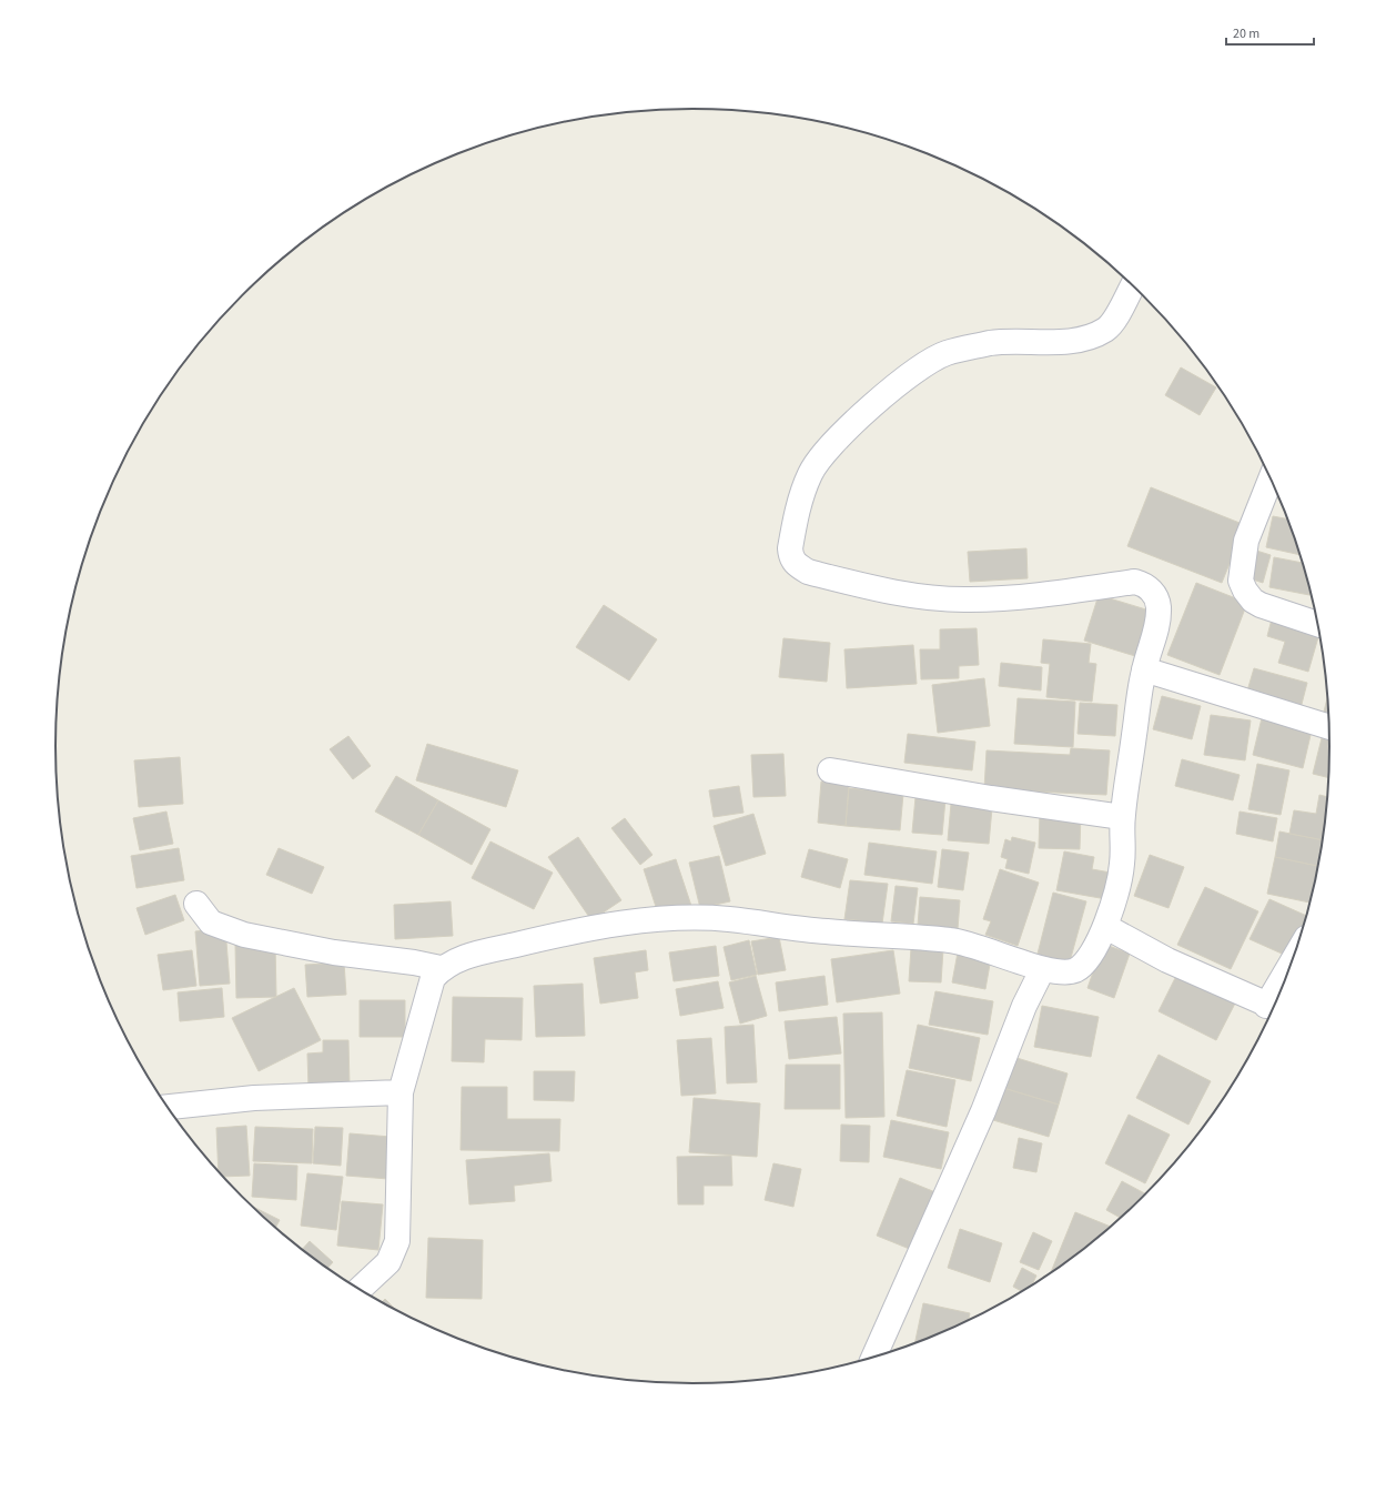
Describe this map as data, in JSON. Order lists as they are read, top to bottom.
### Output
{
  "scale_bar": "20 m"
}
